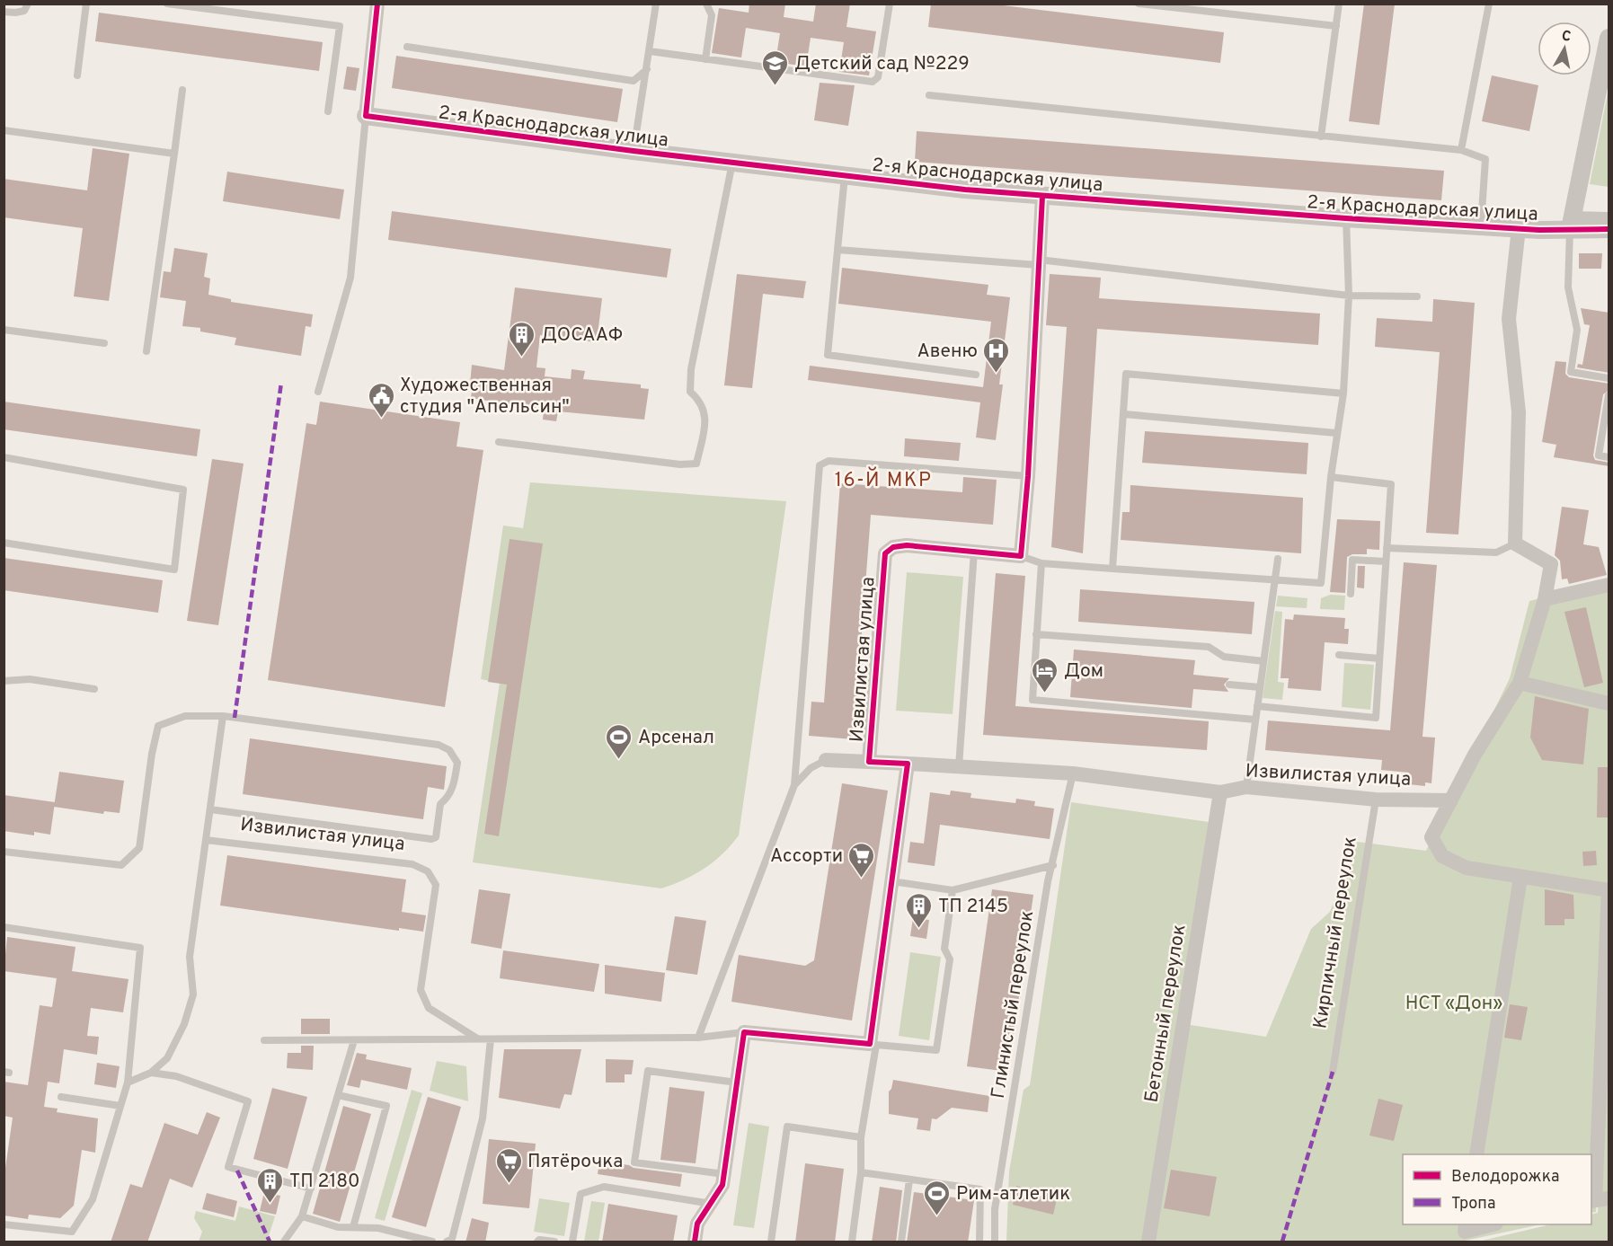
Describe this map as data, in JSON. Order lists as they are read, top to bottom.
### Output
{
  "streets": {
    "street": ["2-я Краснодарская улица", "Извилистая улица", "Бетонный переулок"],
    "lane": ["Кирпичный переулок", "Глинистый переулок"]
  },
  "crossings": [
    ["Извилистая улица", "Кирпичный переулок"],
    ["Извилистая улица", "Глинистый переулок"],
    ["Извилистая улица", "Бетонный переулок"]
  ],
  "districts": ["16-Й МКР"],
  "parks": ["НСТ «Дон»"],
  "places": {
    "school or university": ["Детский сад №229"],
    "building": ["ДОСААФ", "ТП 2145", "ТП 2180"],
    "hospital": ["Авеню"],
    "public building": ["Художественная студия \"Апельсин\""],
    "hotel": ["Дом"],
    "sports": ["Арсенал", "Рим-атлетик"],
    "supermarket": ["Ассорти", "Пятёрочка"]
  },
  "legend": ["Велодорожка", "Тропа"],
  "north": "top"
}
